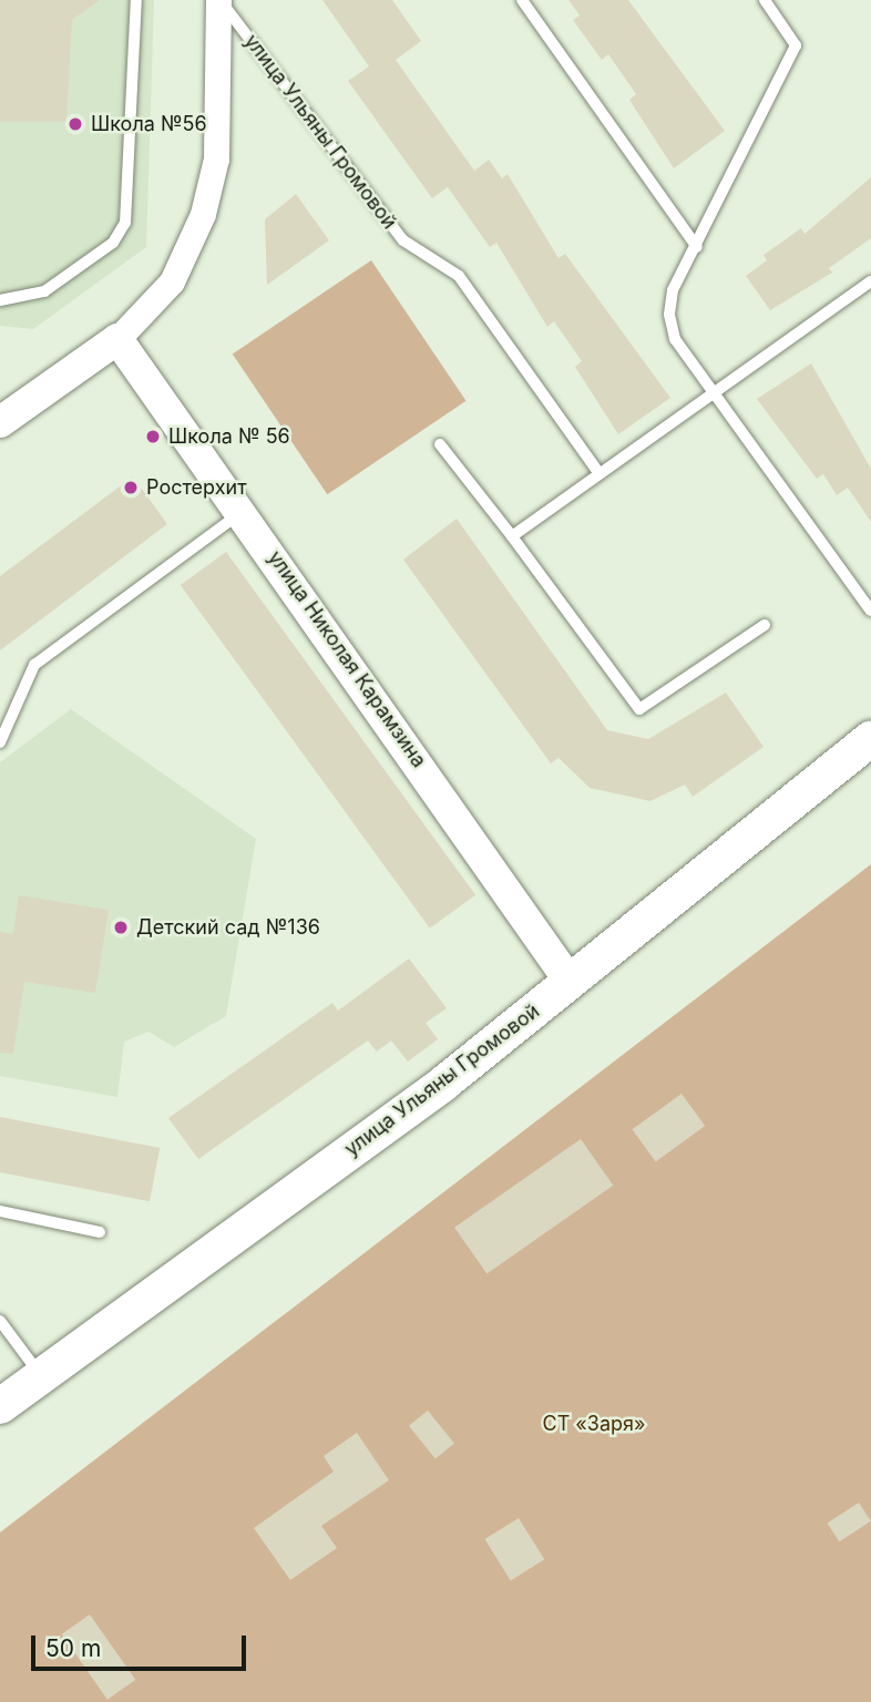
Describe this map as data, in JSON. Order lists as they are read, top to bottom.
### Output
{
  "streets": {
    "main road": ["улица Ульяны Громовой"],
    "street": ["улица Николая Карамзина"]
  },
  "crossings": [
    ["улица Ульяны Громовой", "улица Николая Карамзина"]
  ],
  "parks": ["СТ «Заря»"],
  "places": [
    "Школа №56",
    "Школа № 56",
    "Ростерхит",
    "Детский сад №136"
  ],
  "scale_bar": "50 m"
}
